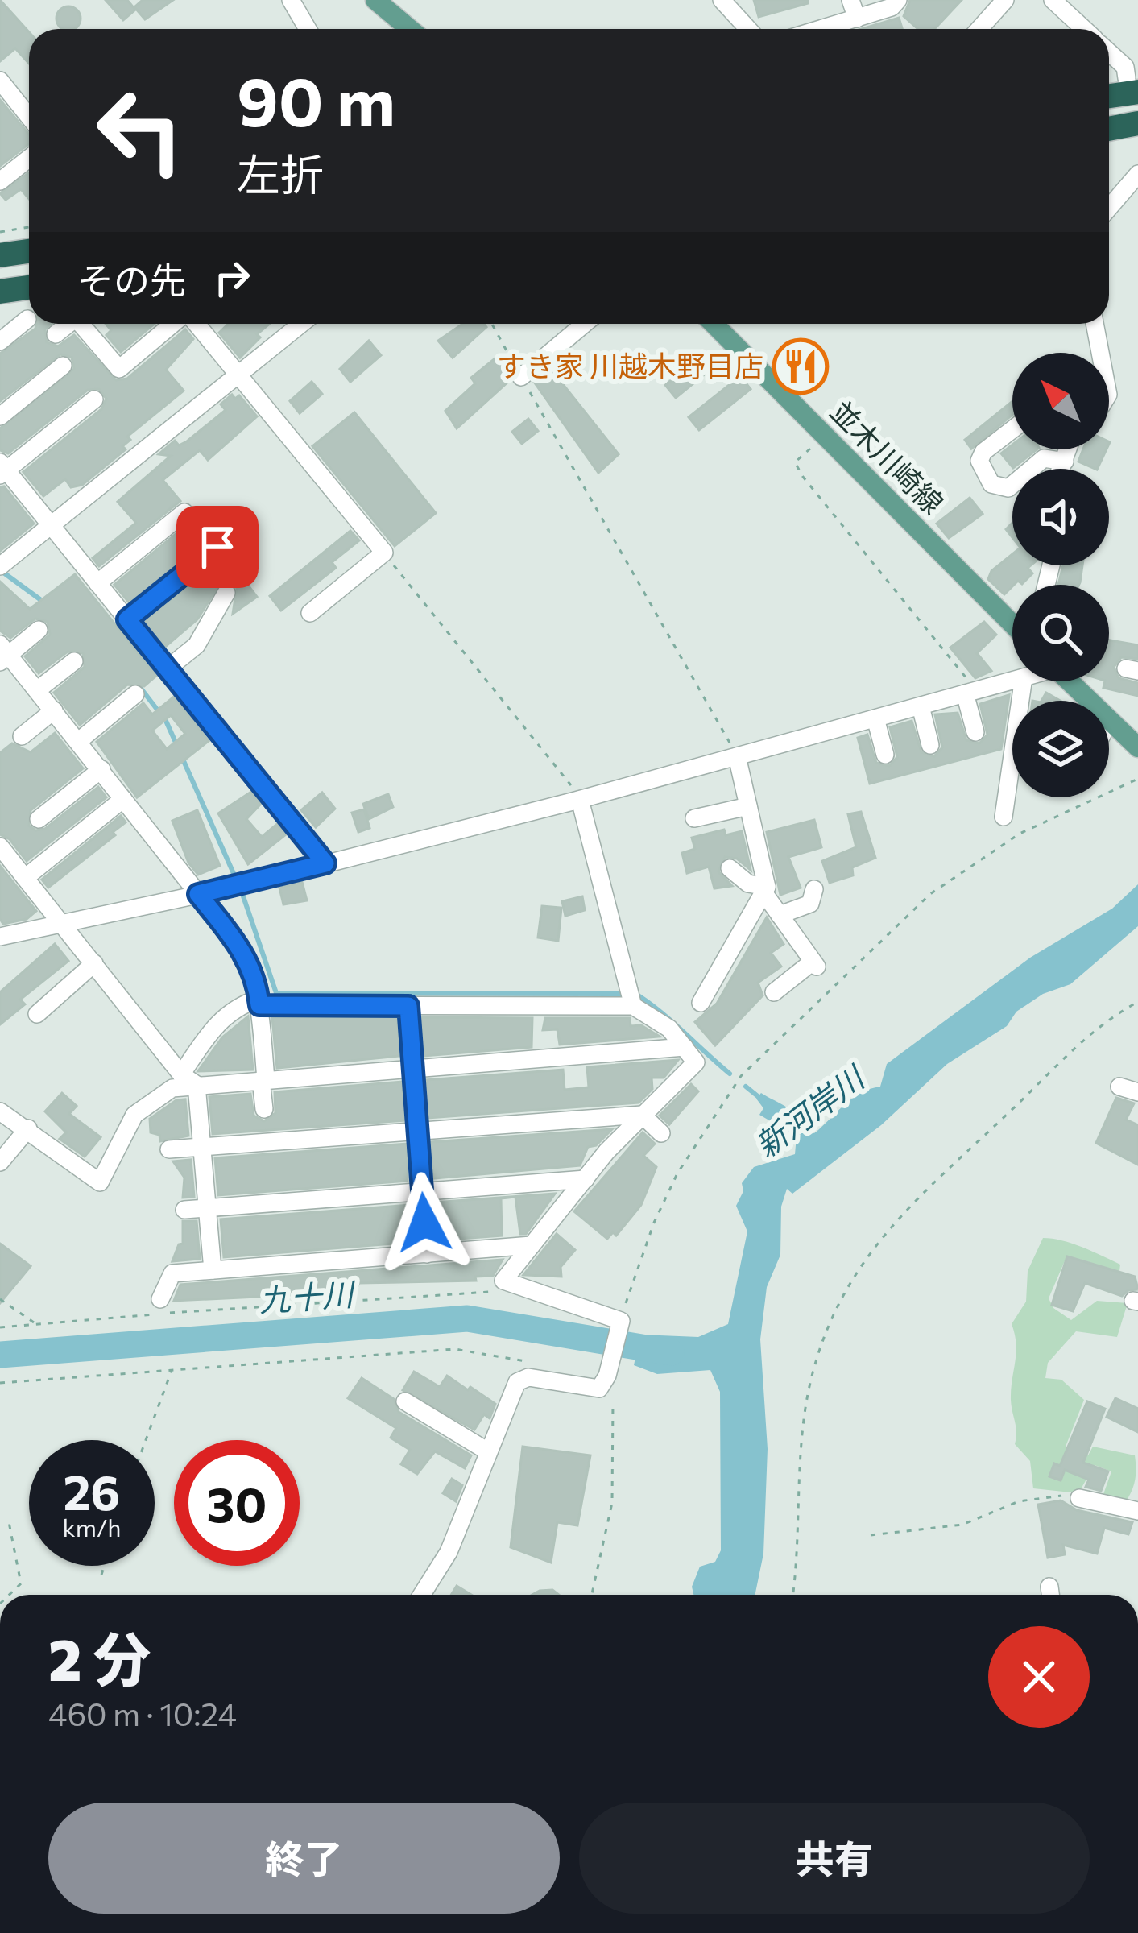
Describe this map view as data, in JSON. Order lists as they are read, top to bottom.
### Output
{
  "streets": {
    "main road": ["並木川崎線"]
  },
  "water": ["新河岸川", "九十川"],
  "places": {
    "restaurant": ["すき家 川越木野目店"]
  },
  "north": "top left",
  "page": {
    "turn": ["90 m", "左折"],
    "then": "その先",
    "speed": "26 km/h",
    "limit": "30",
    "heading": ["2 分", "460 m · 10:24"],
    "buttons": ["終了", "共有"]
  }
}
